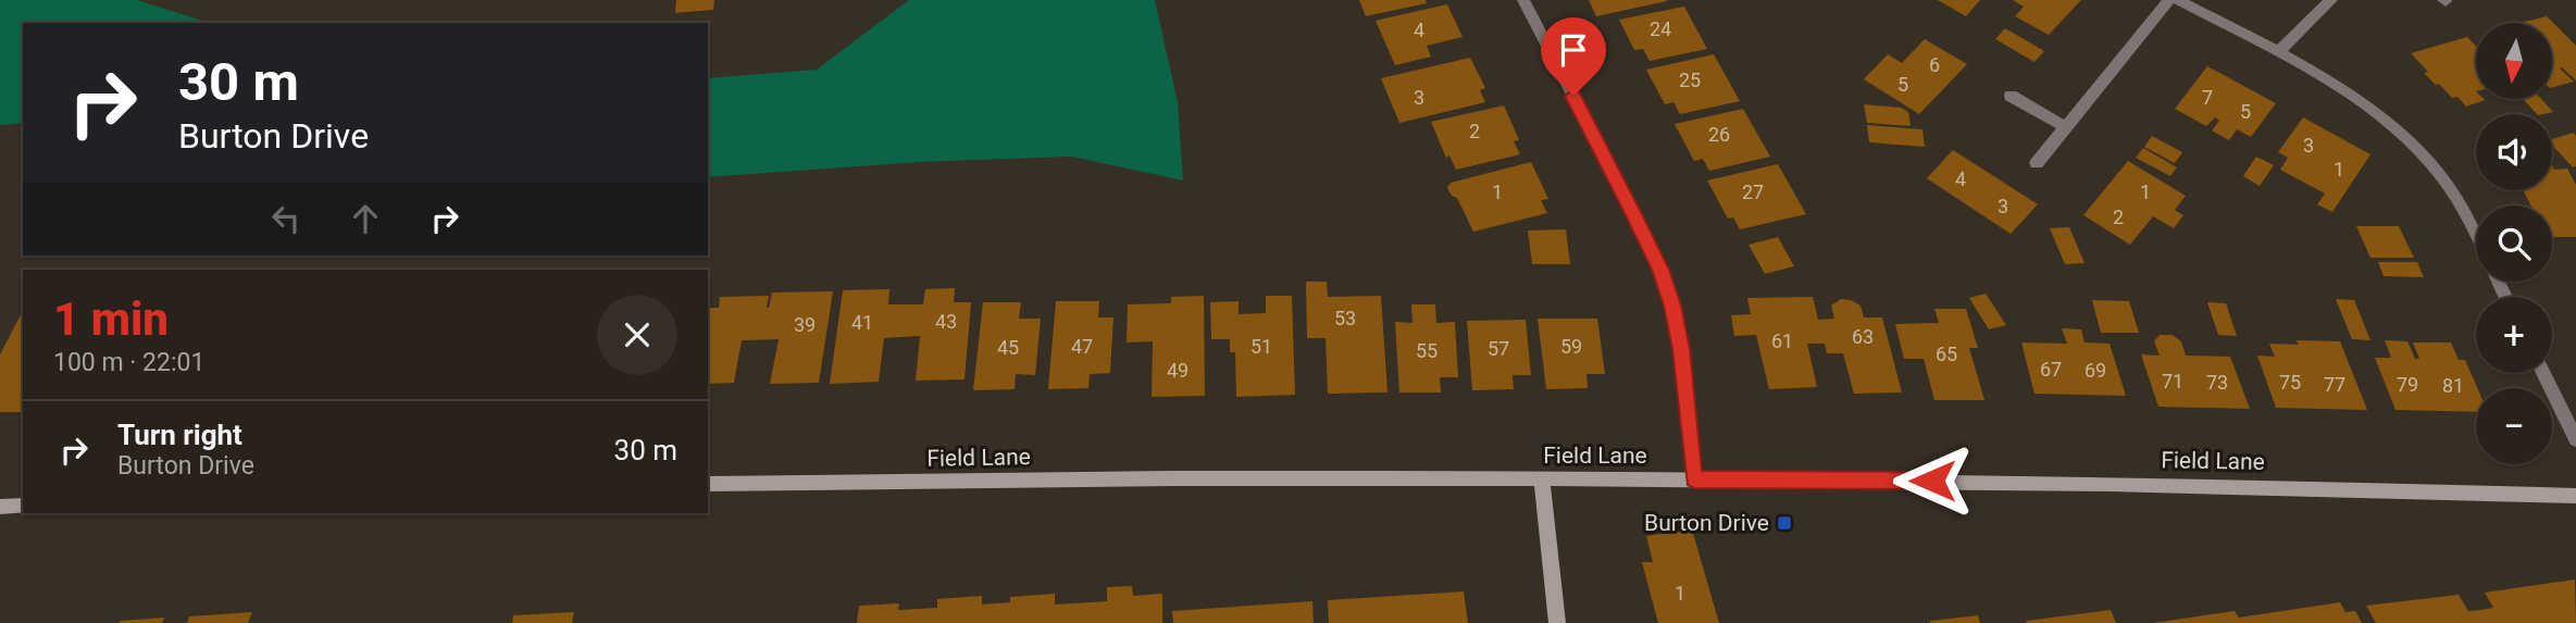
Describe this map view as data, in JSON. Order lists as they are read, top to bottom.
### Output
{
  "streets": {
    "street": ["Field Lane"]
  },
  "places": {
    "transit": ["Burton Drive"]
  },
  "house_numbers": [
    "24",
    "4",
    "6",
    "25",
    "5",
    "3",
    "7",
    "5",
    "2",
    "26",
    "3",
    "1",
    "4",
    "1",
    "27",
    "1",
    "3",
    "2",
    "53",
    "43",
    "41",
    "39",
    "63",
    "61",
    "47",
    "51",
    "59",
    "45",
    "57",
    "55",
    "65",
    "67",
    "49",
    "69",
    "71",
    "73",
    "75",
    "77",
    "79",
    "81",
    "1"
  ],
  "north": "bottom",
  "page": {
    "map_buttons": ["+", "−"],
    "turn": ["30 m", "Burton Drive"],
    "heading": ["1 min", "100 m · 22:01"],
    "list": [
      {
        "name": "Turn right",
        "note": "Burton Drive",
        "value": "30 m"
      }
    ]
  }
}
